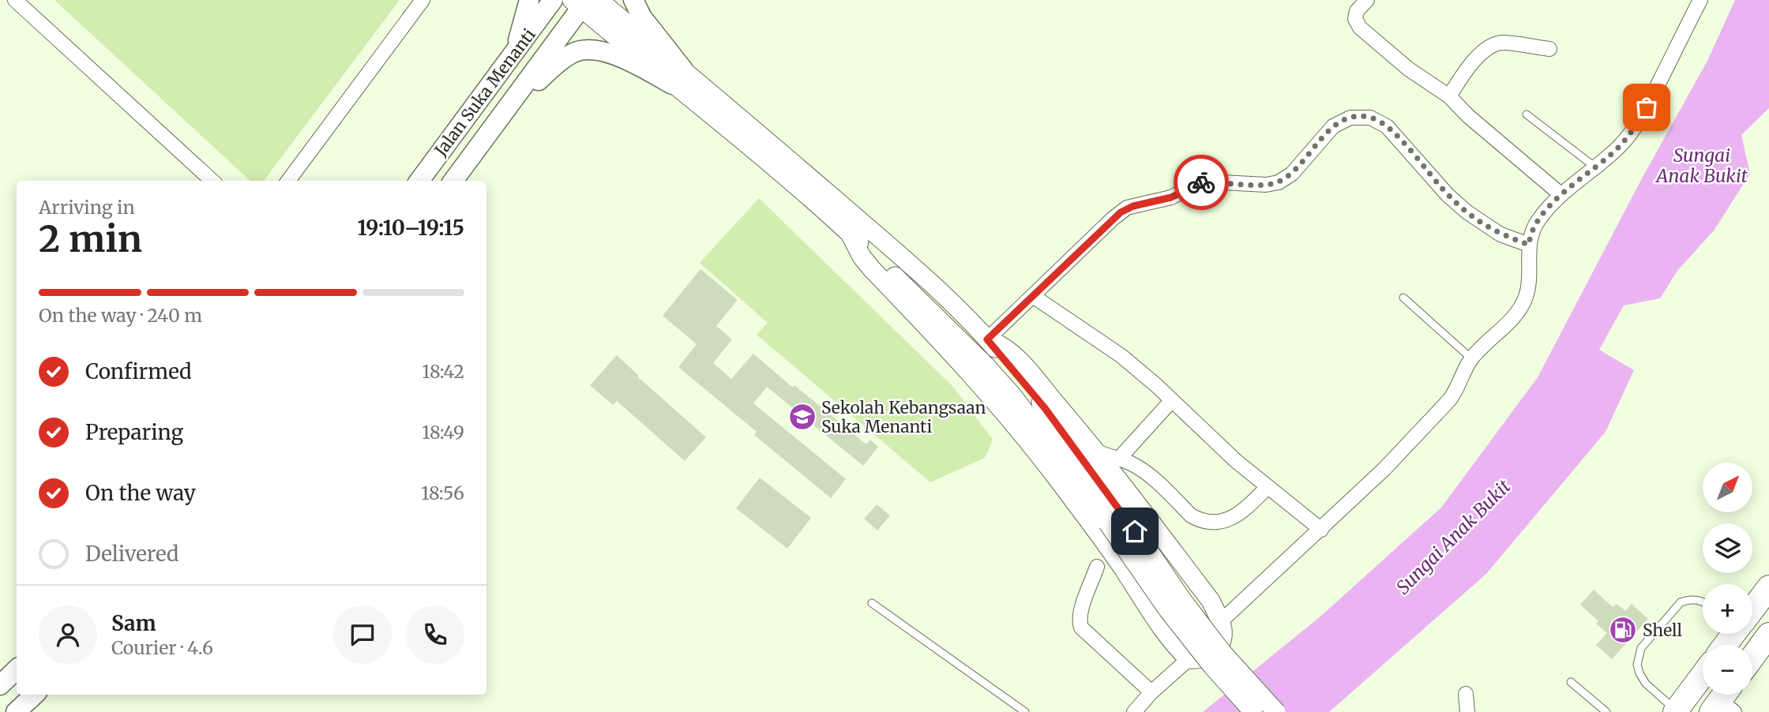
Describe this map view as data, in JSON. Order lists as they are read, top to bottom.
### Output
{
  "streets": {
    "main road": ["Jalan Suka Menanti"]
  },
  "water": ["Sungai Anak Bukit"],
  "places": {
    "school or university": ["Sekolah Kebangsaan Suka Menanti"],
    "fuel station": ["Shell"]
  },
  "north": "top right",
  "page": {
    "heading": ["2 min", "Arriving in", "19:10–19:15"],
    "panel": ["Sam", "Courier · 4.6"],
    "bar": "On the way · 240 m",
    "list": [
      ["Confirmed", "18:42"],
      ["Preparing", "18:49"],
      ["On the way", "18:56"],
      "Delivered"
    ],
    "map_buttons": ["+", "−"]
  }
}
